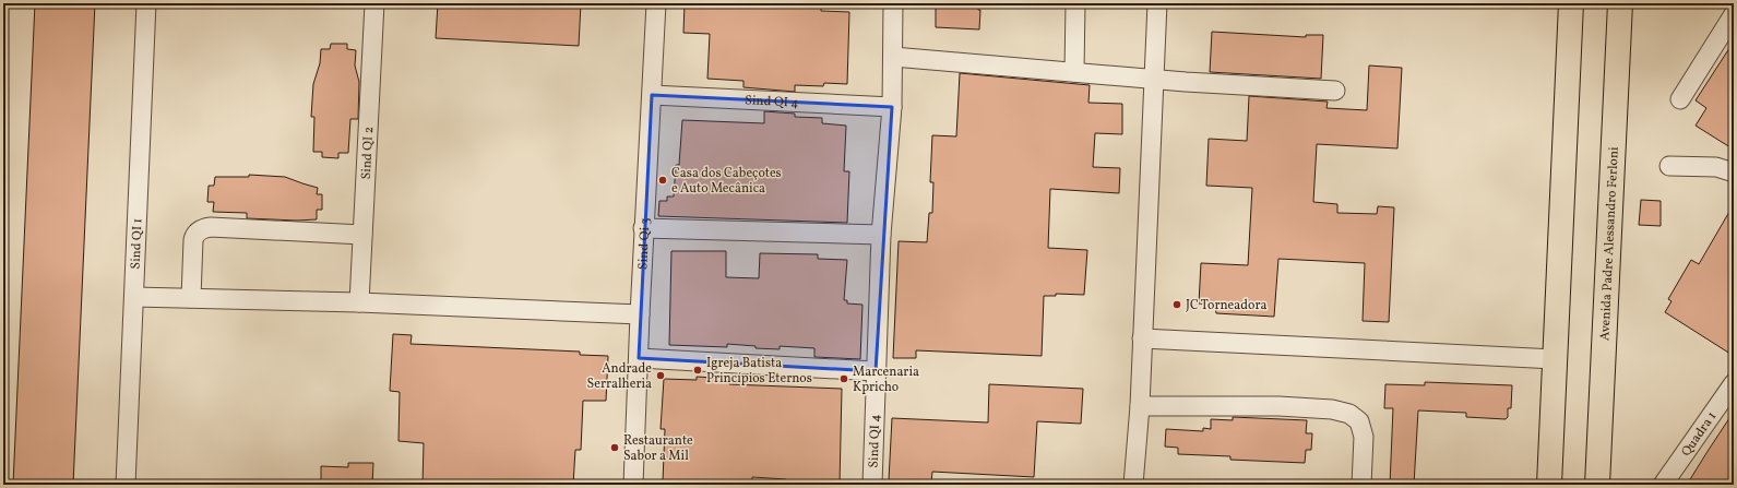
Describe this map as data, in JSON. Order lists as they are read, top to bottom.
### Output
{
  "streets": {
    "main road": ["Avenida Padre Alessandro Ferloni"],
    "street": [
      "Sind QI 4",
      "Sind QI 2",
      "Sind Qi 3",
      "Sind QI 1",
      "Quadra 1"
    ]
  },
  "crossings": [
    ["Sind QI 4", "Sind Qi 3"]
  ],
  "places": [
    "Casa dos Cabeçotes e Auto Mecânica",
    "JC Torneadora",
    "Igreja Batista Princípios Eternos",
    "Andrade Serralheria",
    "Marcenaria Kpricho",
    "Restaurante Sabor a Mil"
  ]
}
